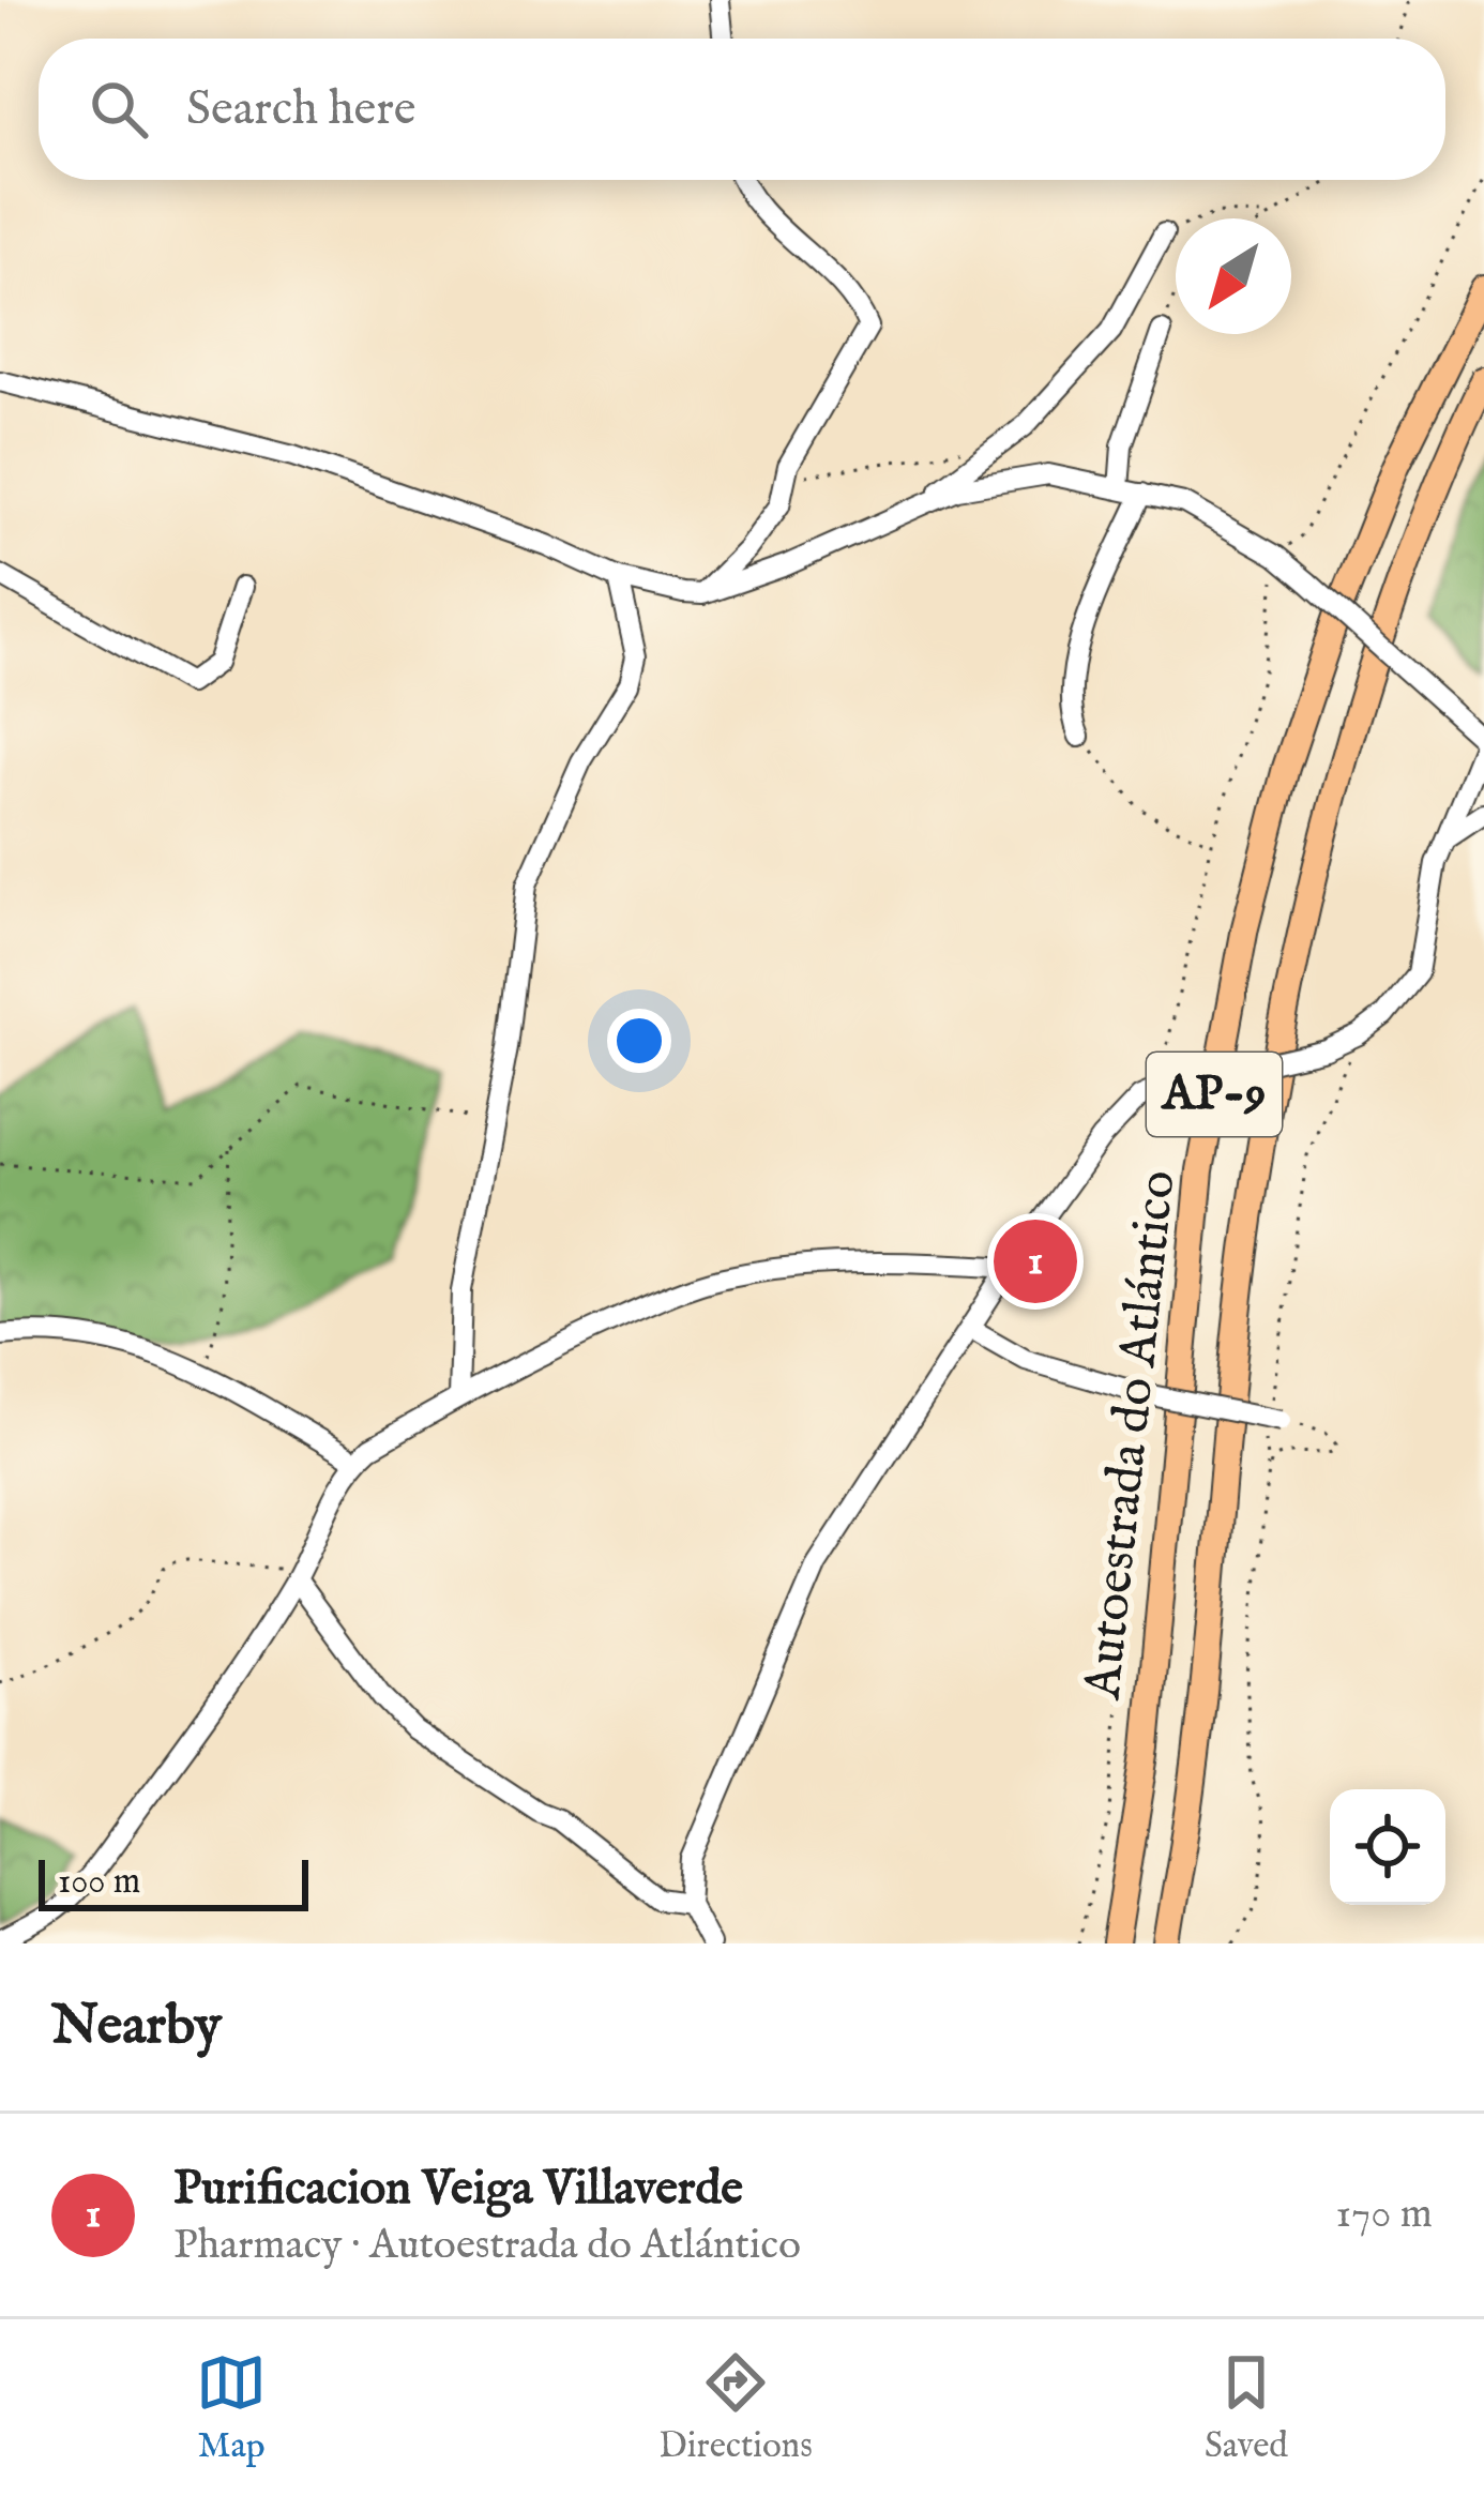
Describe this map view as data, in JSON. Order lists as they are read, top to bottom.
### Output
{
  "streets": {
    "highway": ["AP-9", "Autoestrada do Atlántico"]
  },
  "scale_bar": "100 m",
  "north": "bottom left",
  "page": {
    "search": "Search here",
    "pins": "1",
    "scale": "100 m",
    "heading": "Nearby",
    "list": [
      {
        "mark": "1",
        "name": "Purificacion Veiga Villaverde",
        "note": "Pharmacy · Autoestrada do Atlántico",
        "value": "170 m"
      }
    ],
    "nav": ["Map", "Directions", "Saved"]
  }
}
